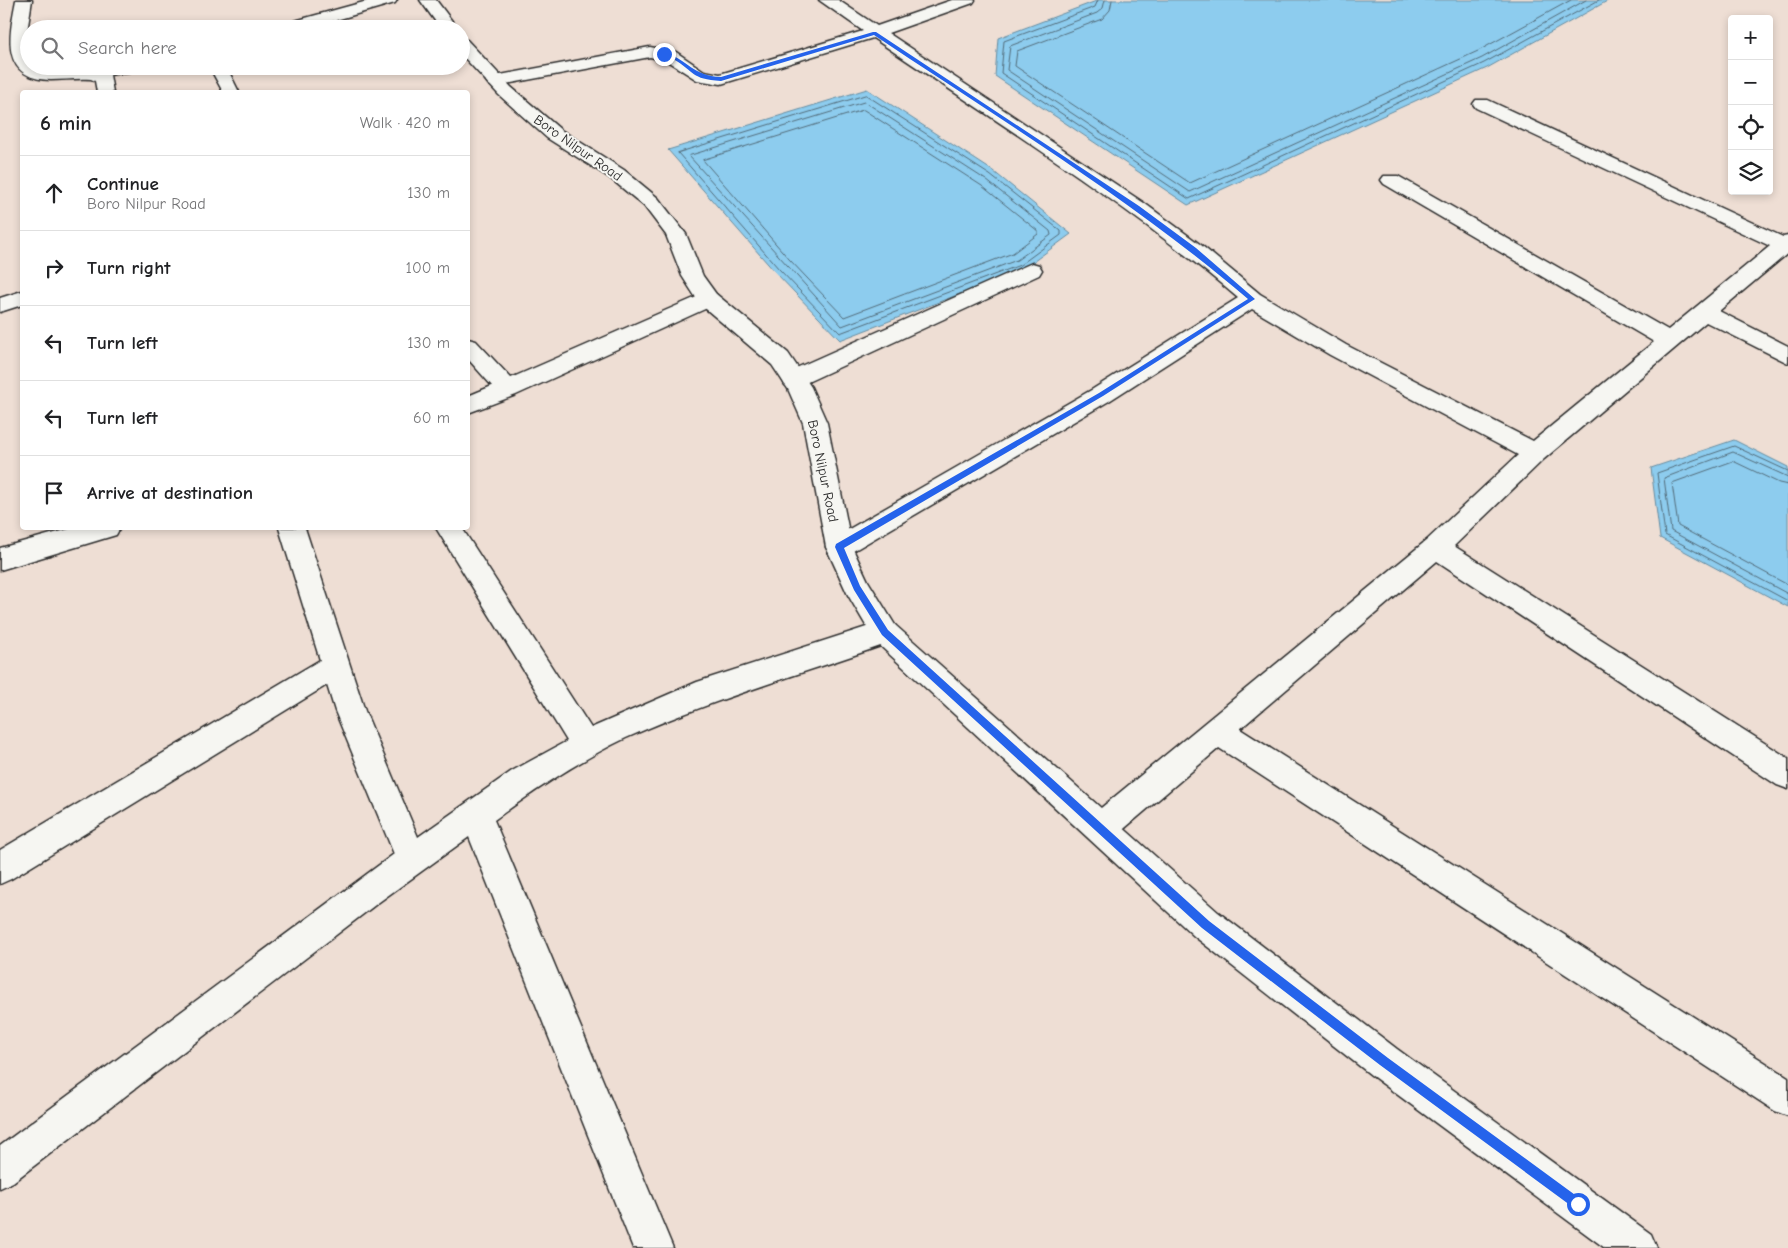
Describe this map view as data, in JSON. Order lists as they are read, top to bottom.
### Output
{
  "streets": {
    "street": ["Boro Nilpur Road"]
  },
  "page": {
    "map_buttons": ["+", "−"],
    "search": "Search here",
    "heading": ["6 min", "Walk · 420 m"],
    "list": [
      ["Continue", "Boro Nilpur Road", "130 m"],
      ["Turn right", "100 m"],
      ["Turn left", "130 m"],
      ["Turn left", "60 m"],
      "Arrive at destination"
    ]
  }
}
